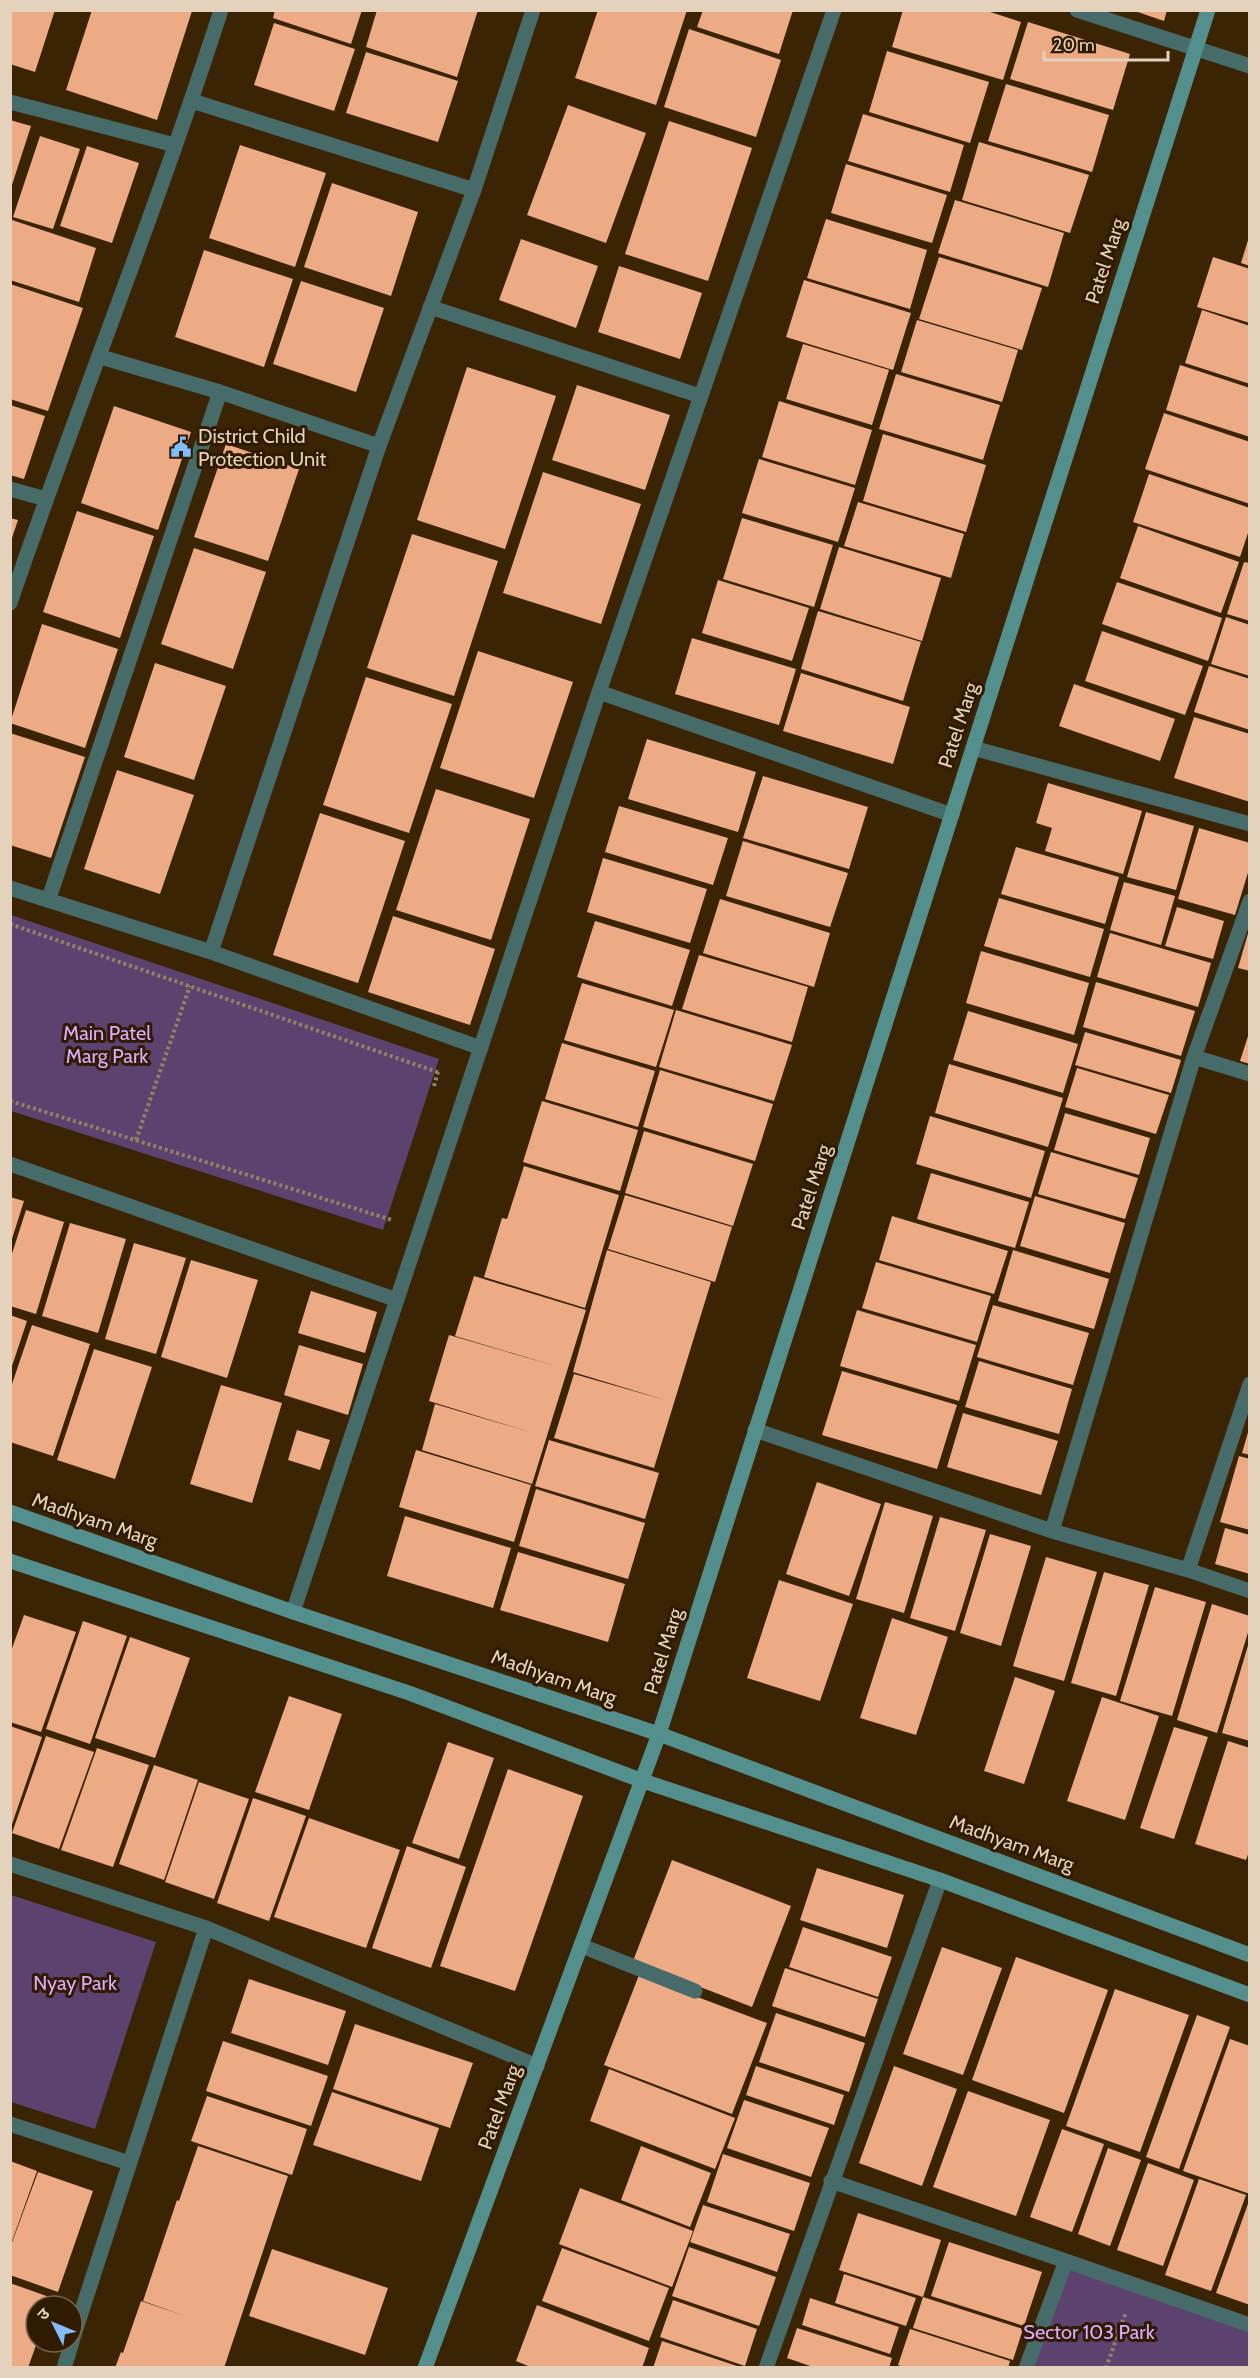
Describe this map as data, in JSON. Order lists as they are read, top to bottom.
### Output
{
  "streets": {
    "street": ["Patel Marg", "Madhyam Marg"]
  },
  "crossings": [
    ["Patel Marg", "Madhyam Marg"]
  ],
  "parks": ["Main Patel Marg Park", "Nyay Park", "Sector 103 Park"],
  "places": {
    "public building": ["District Child Protection Unit"]
  },
  "scale_bar": "20 m",
  "north": "top left"
}
